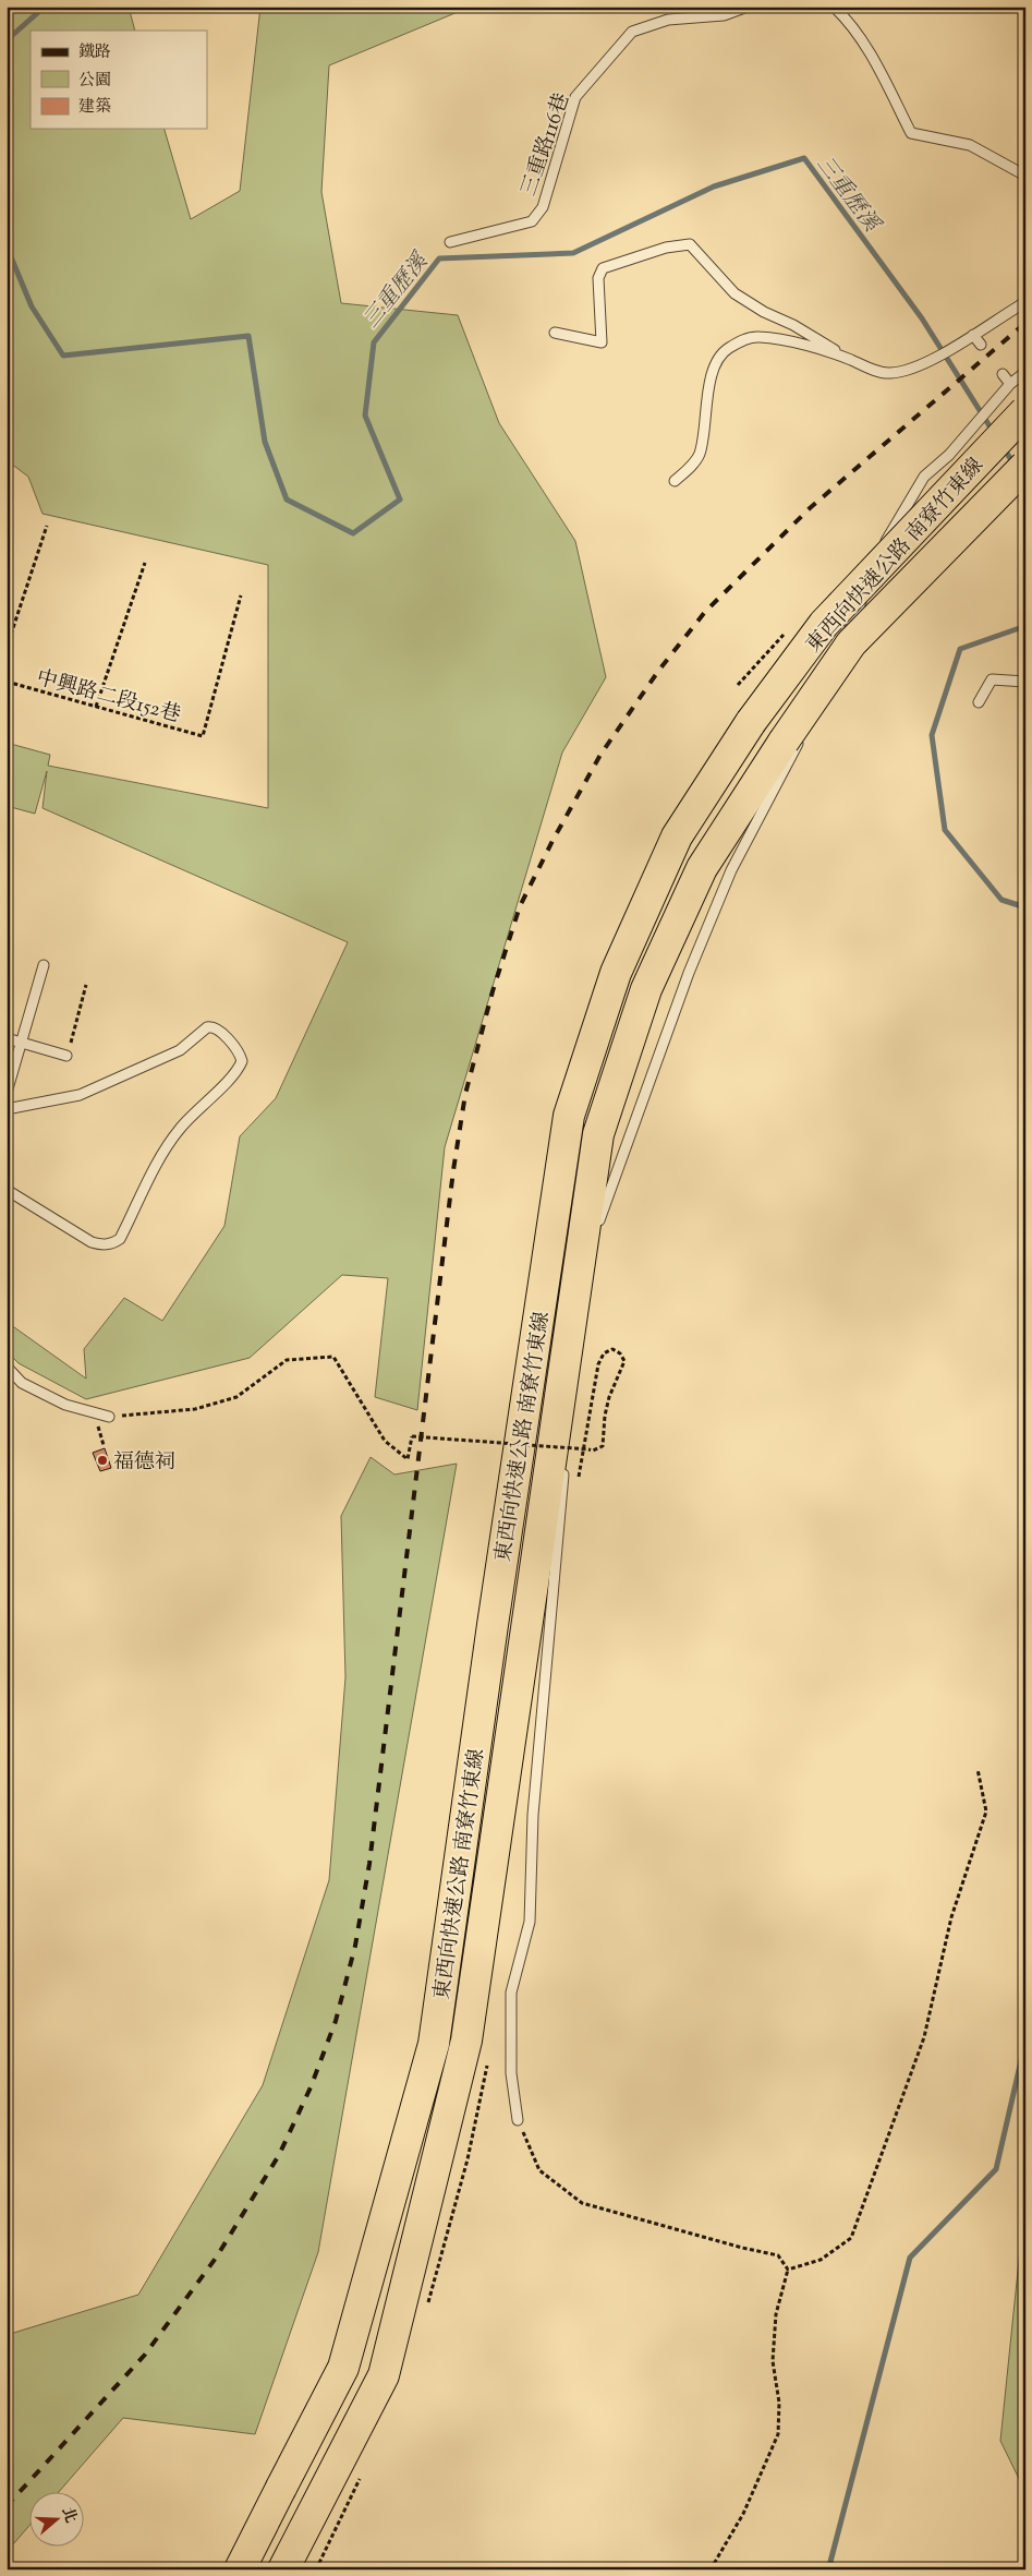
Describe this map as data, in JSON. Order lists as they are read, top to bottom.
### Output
{
  "streets": {
    "highway": ["東西向快速公路 南寮竹東線"],
    "lane": ["三重路116巷"],
    "path": ["中興路二段152巷"]
  },
  "water": ["三重歷溪"],
  "places": ["福德祠"],
  "legend": ["鐵路", "公園", "建築"],
  "north": "right"
}
